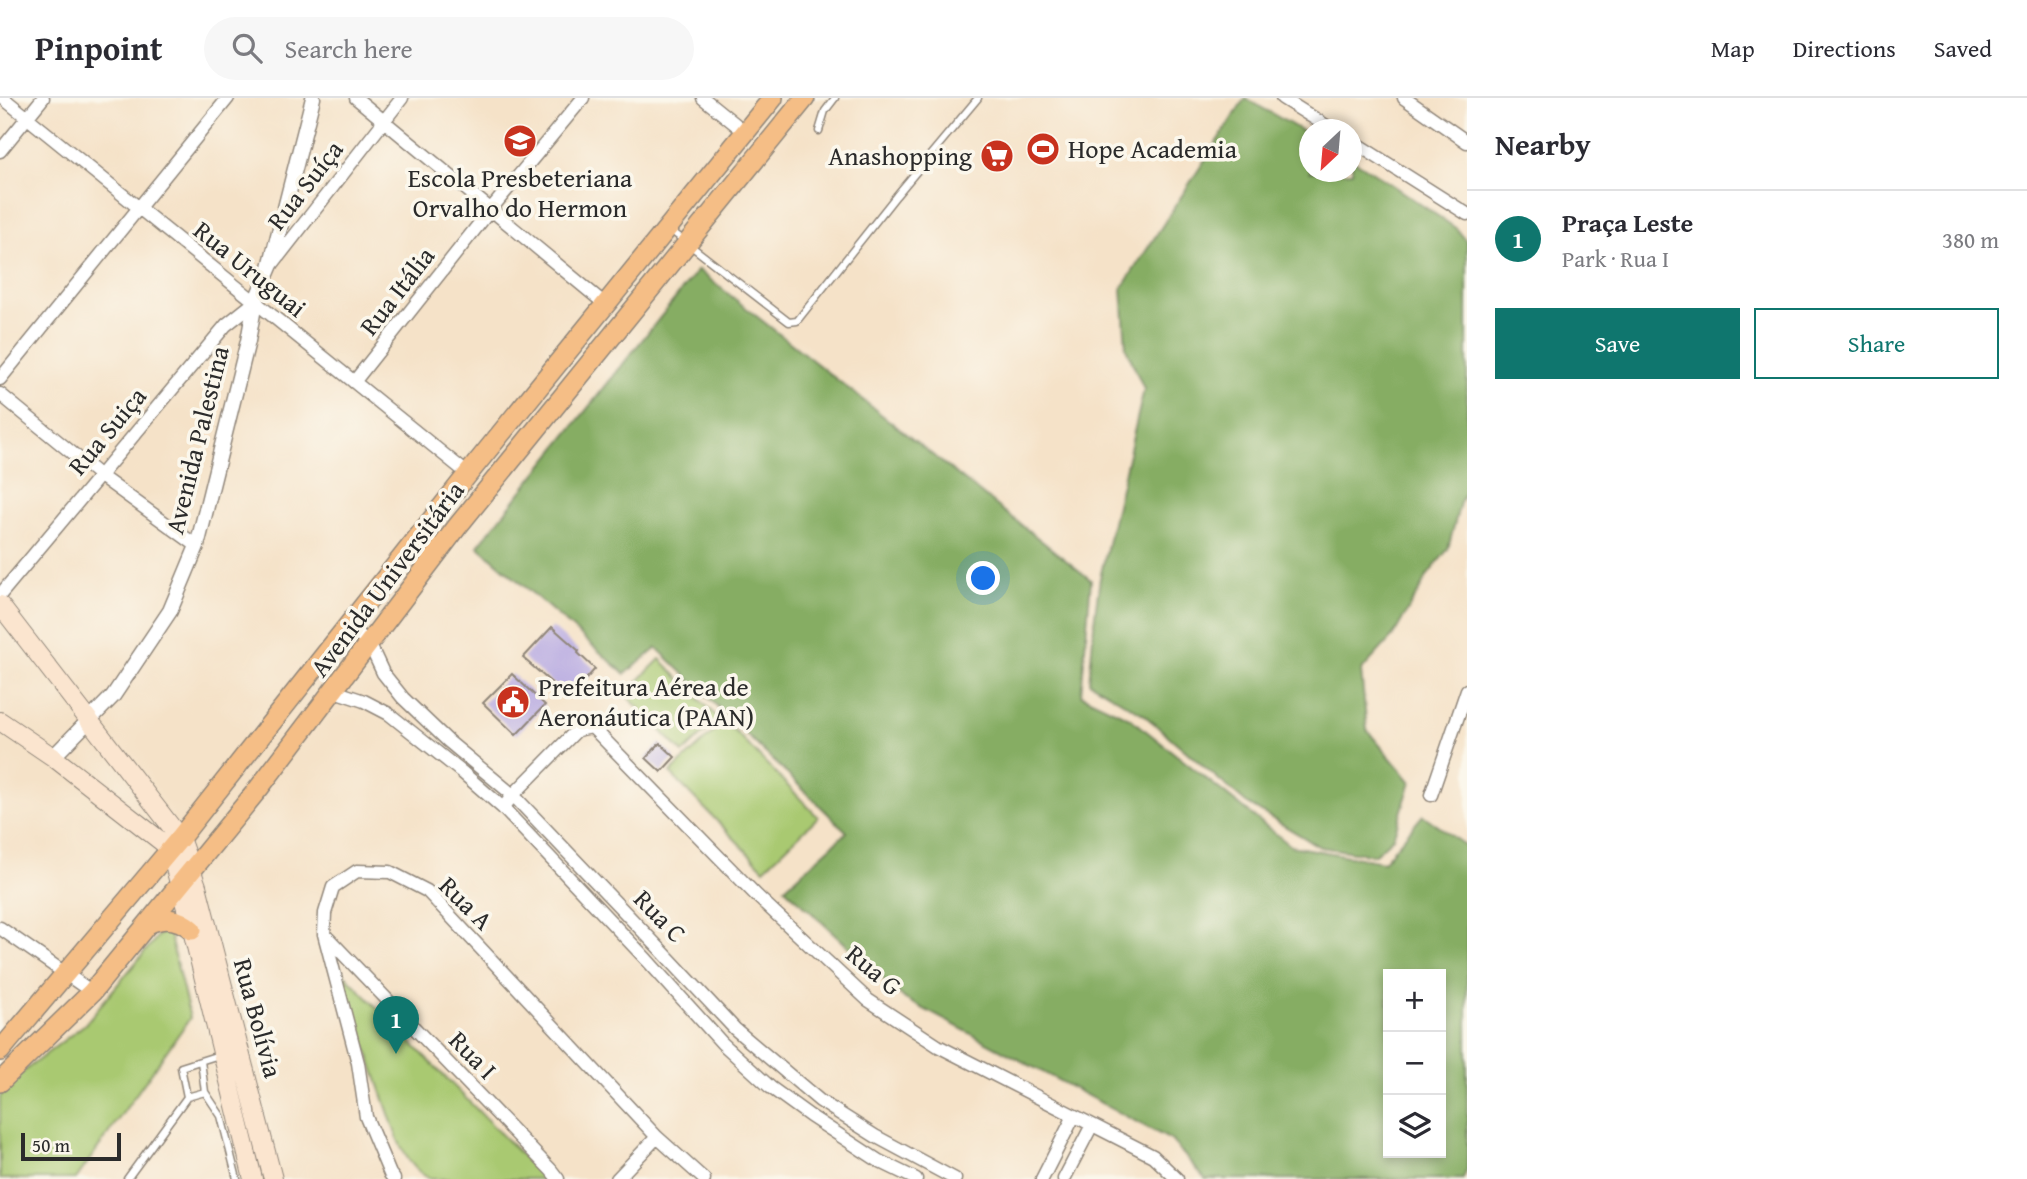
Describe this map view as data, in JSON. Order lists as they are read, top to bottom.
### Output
{
  "streets": {
    "main road": ["Avenida Universitária", "Rua Bolívia"],
    "street": [
      "Rua Suíça",
      "Rua Uruguai",
      "Rua Itália",
      "Rua Suiça",
      "Avenida Palestina",
      "Rua A",
      "Rua C",
      "Rua G",
      "Rua I"
    ]
  },
  "crossings": [
    ["Rua Suíça", "Avenida Palestina"],
    ["Rua Uruguai", "Rua Itália"],
    ["Rua Uruguai", "Rua Suiça"],
    ["Rua Uruguai", "Avenida Palestina"],
    ["Rua Uruguai", "Avenida Universitária"],
    ["Rua Suiça", "Avenida Palestina"],
    ["Avenida Universitária", "Rua C"],
    ["Avenida Universitária", "Rua Bolívia"],
    ["Rua A", "Rua I"],
    ["Rua C", "Rua G"]
  ],
  "places": {
    "school or university": ["Escola Presbeteriana Orvalho do Hermon"],
    "sports": ["Hope Academia"],
    "supermarket": ["Anashopping"],
    "public building": ["Prefeitura Aérea de Aeronáutica (PAAN)"]
  },
  "scale_bar": "50 m",
  "north": "bottom left",
  "page": {
    "header": "Pinpoint",
    "search": "Search here",
    "nav": ["Map", "Directions", "Saved"],
    "heading": "Nearby",
    "list": [
      {
        "mark": "1",
        "name": "Praça Leste",
        "note": "Park · Rua I",
        "value": "380 m"
      }
    ],
    "buttons": ["Save", "Share"],
    "map_buttons": ["+", "−"],
    "pins": "1",
    "scale": "50 m"
  }
}
